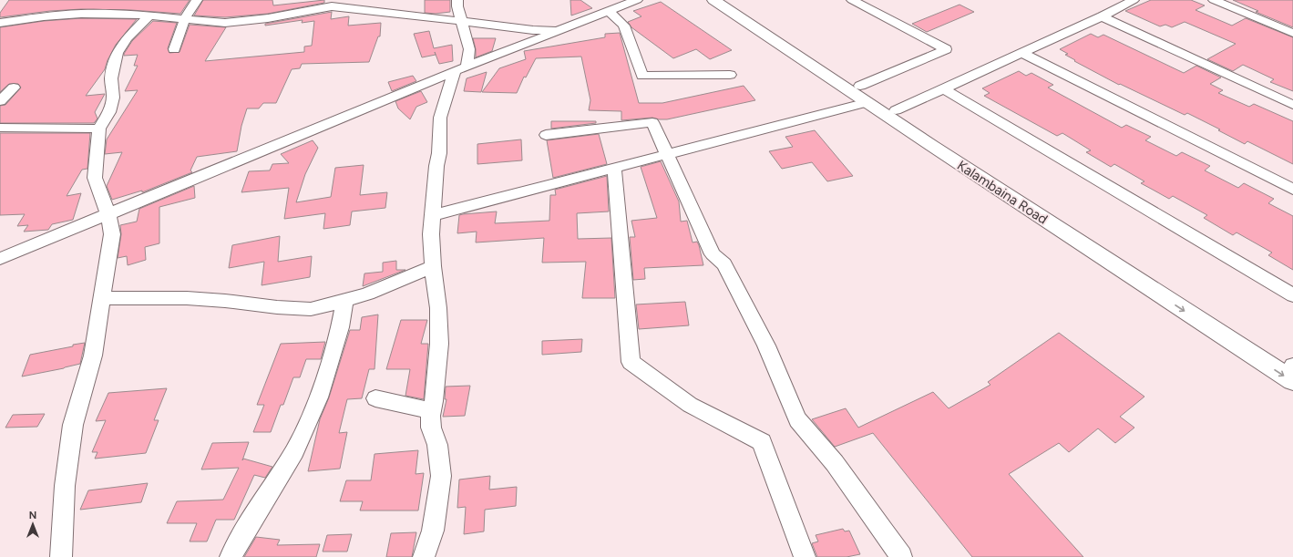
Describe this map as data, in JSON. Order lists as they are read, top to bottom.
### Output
{
  "streets": {
    "main road": ["Kalambaina Road"]
  },
  "north": "top"
}
